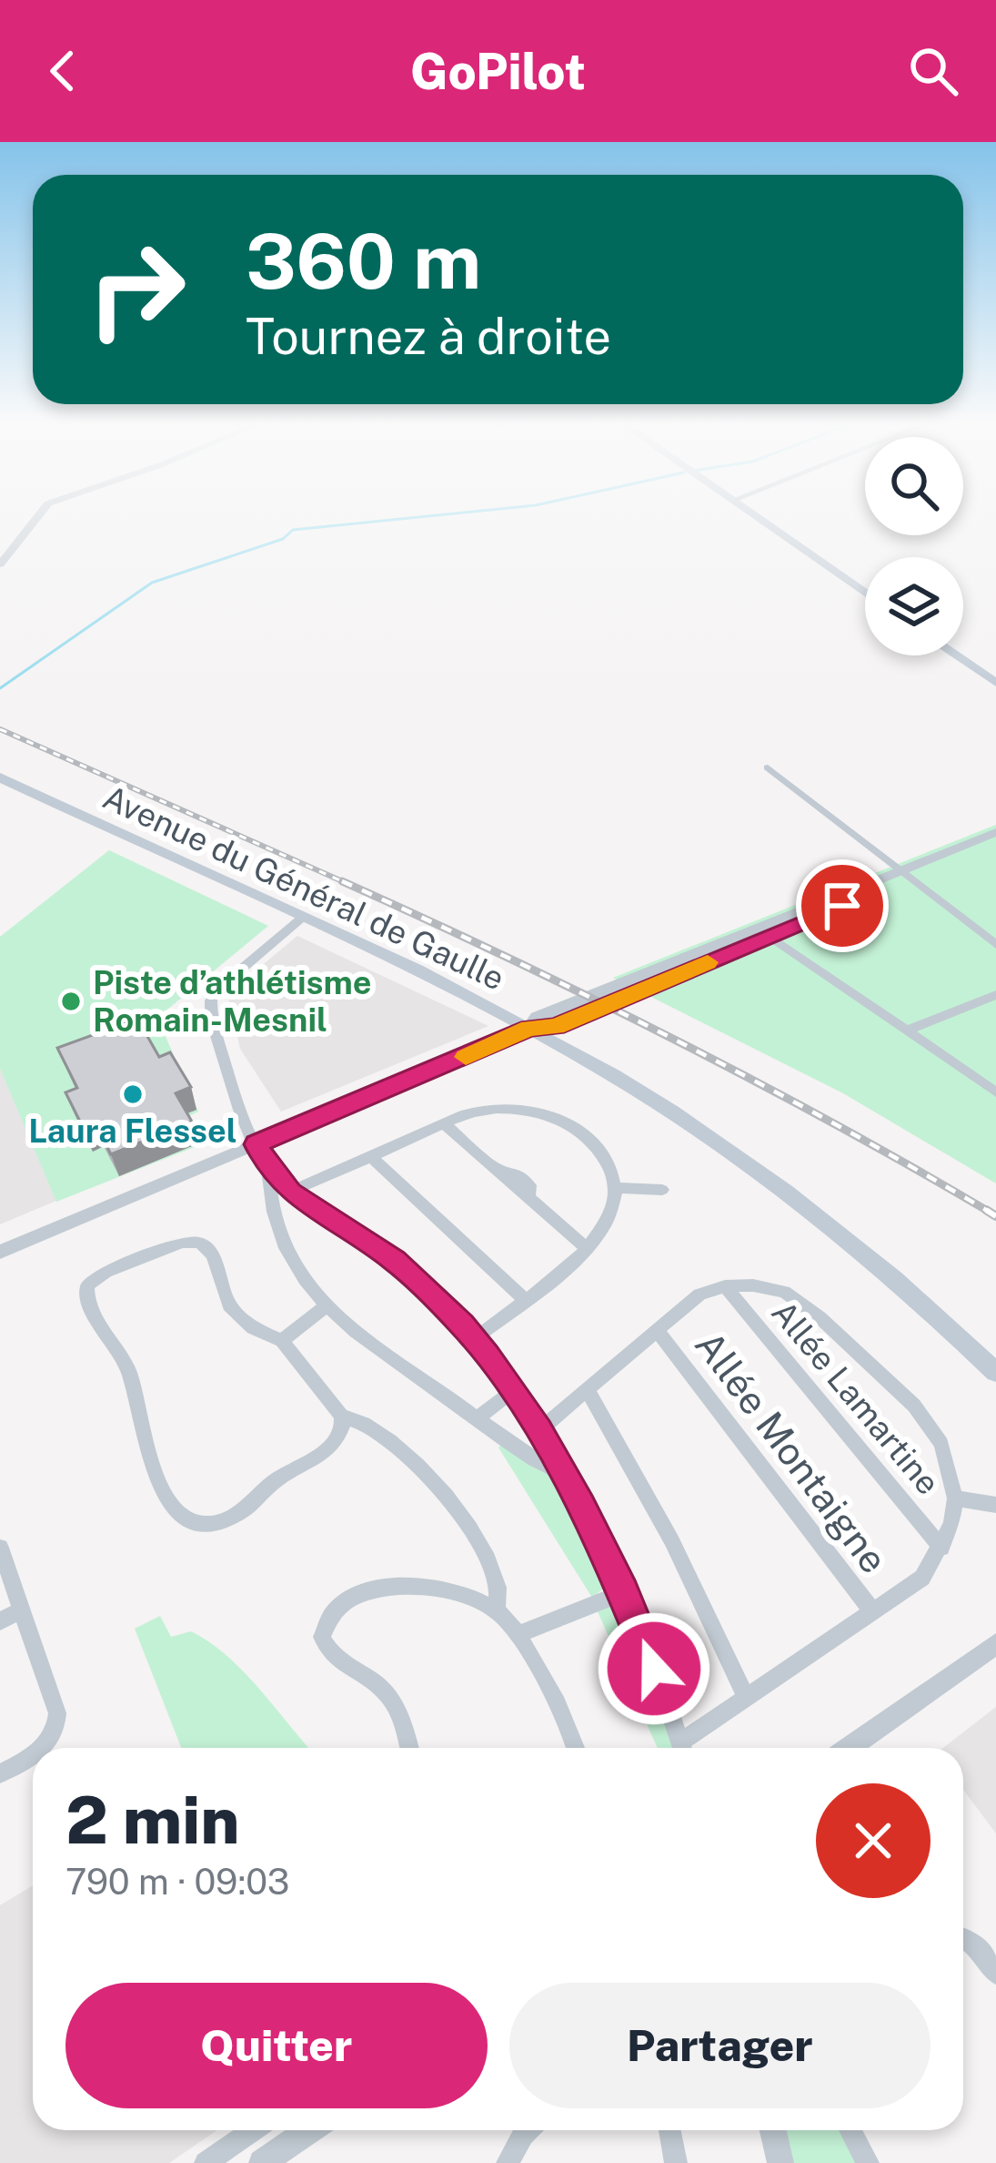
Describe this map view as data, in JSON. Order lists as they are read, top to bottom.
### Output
{
  "streets": {
    "main road": ["Avenue du Général de Gaulle"],
    "street": ["Allée Lamartine", "Allée Montaigne"]
  },
  "places": ["Piste d’athlétisme Romain-Mesnil", "Laura Flessel"],
  "page": {
    "header": "GoPilot",
    "turn": ["360 m", "Tournez à droite"],
    "heading": ["2 min", "790 m · 09:03"],
    "buttons": ["Quitter", "Partager"]
  }
}
